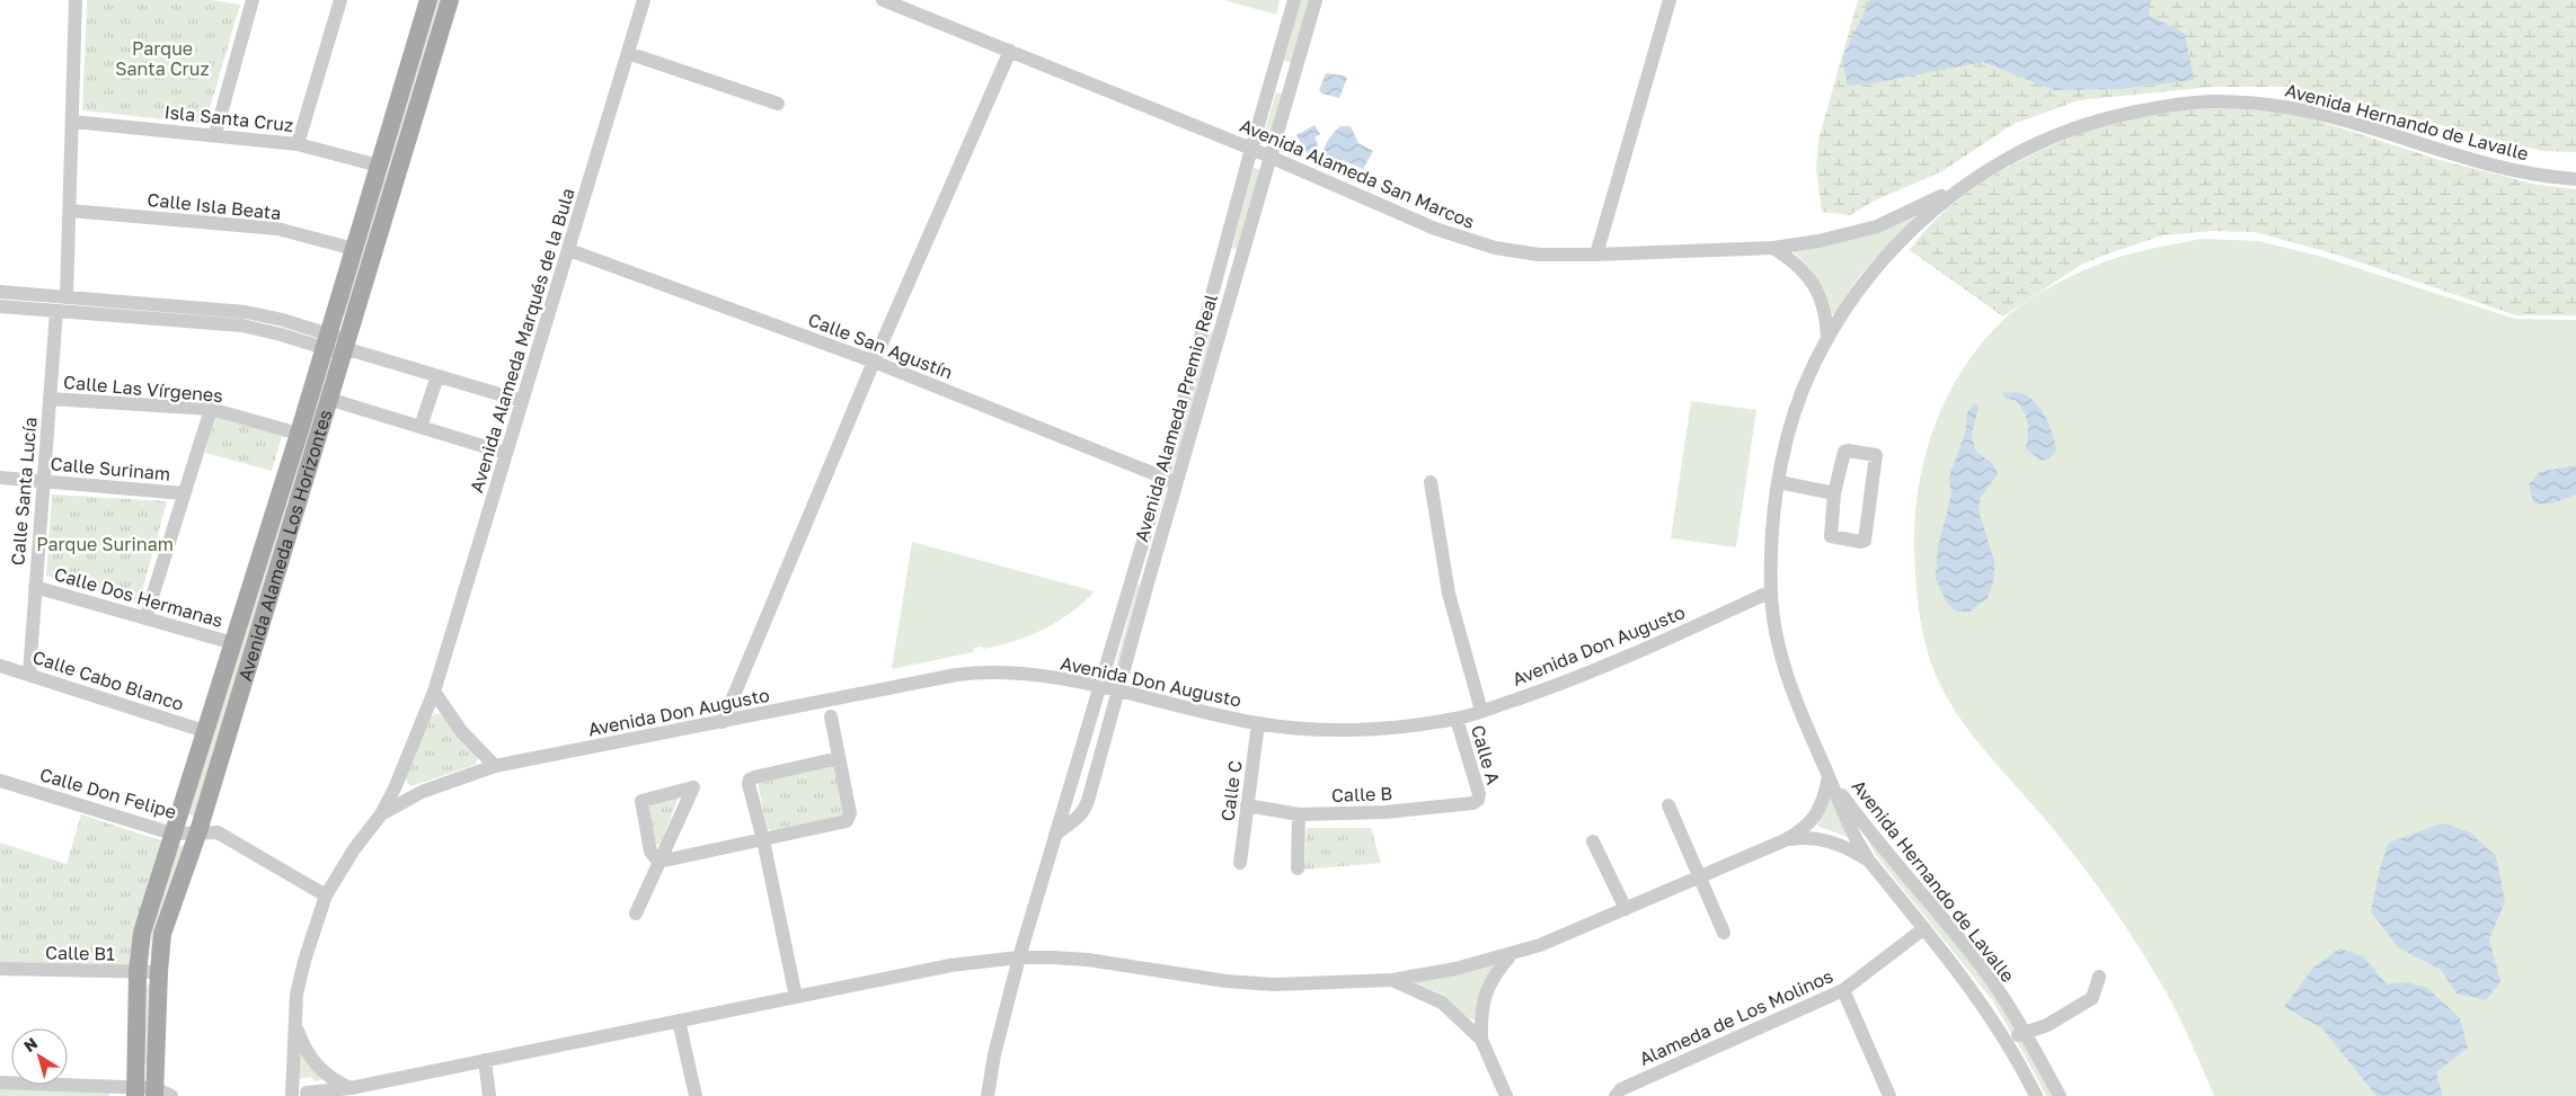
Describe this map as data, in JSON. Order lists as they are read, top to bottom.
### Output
{
  "streets": {
    "main road": ["Avenida Alameda Los Horizontes"],
    "street": [
      "Isla Santa Cruz",
      "Avenida Hernando de Lavalle",
      "Avenida Alameda San Marcos",
      "Calle Isla Beata",
      "Avenida Alameda Marqués de la Bula",
      "Calle San Agustín",
      "Calle Las Vírgenes",
      "Avenida Alameda Premio Real",
      "Calle Surinam",
      "Calle Santa Lucía",
      "Calle Dos Hermanas",
      "Avenida Don Augusto",
      "Calle Cabo Blanco",
      "Calle A",
      "Calle C",
      "Calle Don Felipe",
      "Calle B",
      "Calle B1",
      "Alameda de Los Molinos"
    ]
  },
  "crossings": [
    ["Isla Santa Cruz", "Avenida Alameda Los Horizontes"],
    ["Avenida Hernando de Lavalle", "Avenida Alameda San Marcos"],
    ["Avenida Hernando de Lavalle", "Avenida Don Augusto"],
    ["Avenida Hernando de Lavalle", "Alameda de Los Molinos"],
    ["Avenida Alameda San Marcos", "Avenida Alameda Premio Real"],
    ["Calle Isla Beata", "Avenida Alameda Los Horizontes"],
    ["Avenida Alameda Marqués de la Bula", "Calle San Agustín"],
    ["Avenida Alameda Marqués de la Bula", "Avenida Don Augusto"],
    ["Avenida Alameda Marqués de la Bula", "Calle Don Felipe"],
    ["Calle San Agustín", "Avenida Alameda Premio Real"],
    ["Calle Las Vírgenes", "Calle Santa Lucía"],
    ["Calle Las Vírgenes", "Avenida Alameda Los Horizontes"],
    ["Avenida Alameda Premio Real", "Avenida Don Augusto"],
    ["Calle Surinam", "Calle Santa Lucía"],
    ["Calle Santa Lucía", "Calle Dos Hermanas"],
    ["Calle Santa Lucía", "Calle Cabo Blanco"],
    ["Avenida Alameda Los Horizontes", "Calle Dos Hermanas"],
    ["Avenida Alameda Los Horizontes", "Calle Cabo Blanco"],
    ["Avenida Alameda Los Horizontes", "Calle Don Felipe"],
    ["Avenida Alameda Los Horizontes", "Calle B1"],
    ["Avenida Don Augusto", "Calle A"],
    ["Avenida Don Augusto", "Calle C"],
    ["Calle A", "Calle B"],
    ["Calle C", "Calle B"]
  ],
  "parks": ["Parque Santa Cruz", "Parque Surinam"],
  "north": "top left"
}
